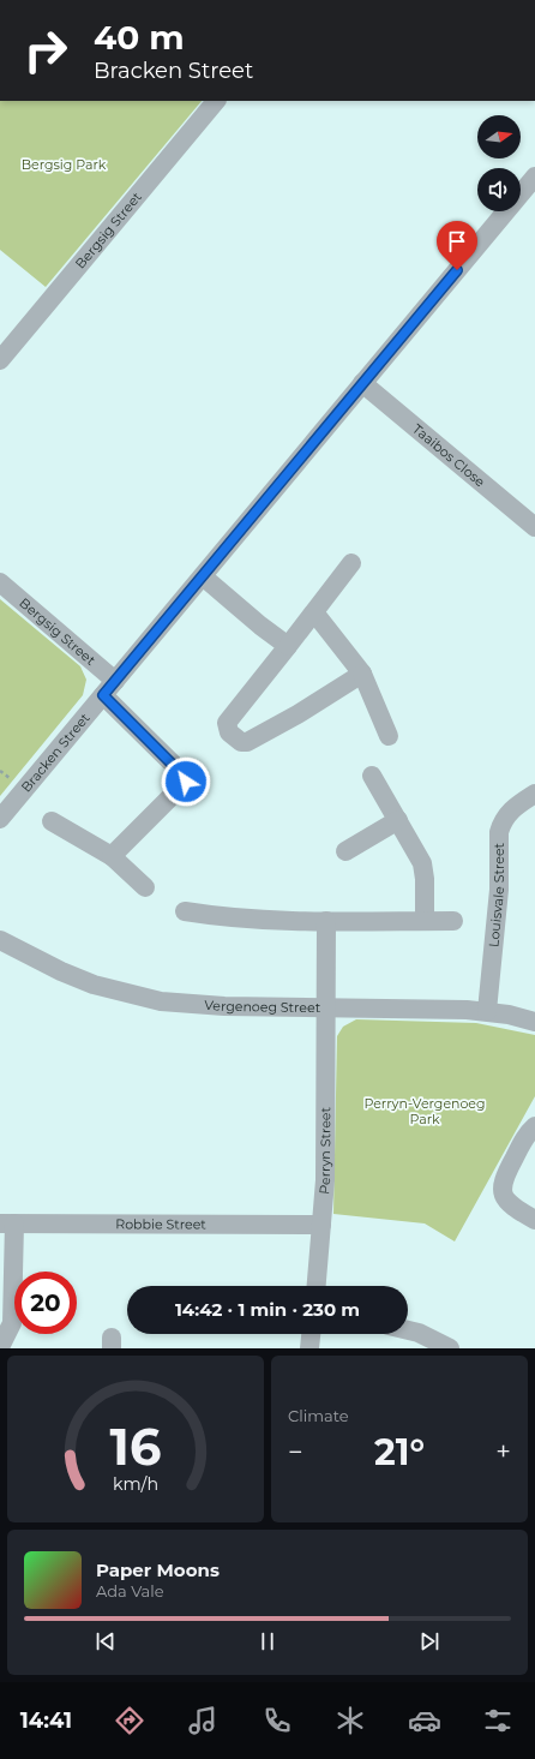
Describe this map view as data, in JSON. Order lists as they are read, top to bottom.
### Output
{
  "streets": {
    "street": [
      "Bergsig Street",
      "Taaibos Close",
      "Bracken Street",
      "Louisvale Street",
      "Vergenoeg Street",
      "Perryn Street",
      "Robbie Street"
    ]
  },
  "crossings": [
    ["Bergsig Street", "Bracken Street"],
    ["Taaibos Close", "Bracken Street"],
    ["Louisvale Street", "Vergenoeg Street"],
    ["Vergenoeg Street", "Perryn Street"],
    ["Perryn Street", "Robbie Street"]
  ],
  "parks": ["Bergsig Park", "Perryn-Vergenoeg Park"],
  "north": "right",
  "page": {
    "turn": ["40 m", "Bracken Street"],
    "limit": "20",
    "trip": "14:42 · 1 min · 230 m",
    "tile": "Climate",
    "heat": ["−", "21°", "+"],
    "song": ["Paper Moons", "Ada Vale"],
    "tabs": "14:41",
    "gauge": ["16", "km/h"]
  }
}
